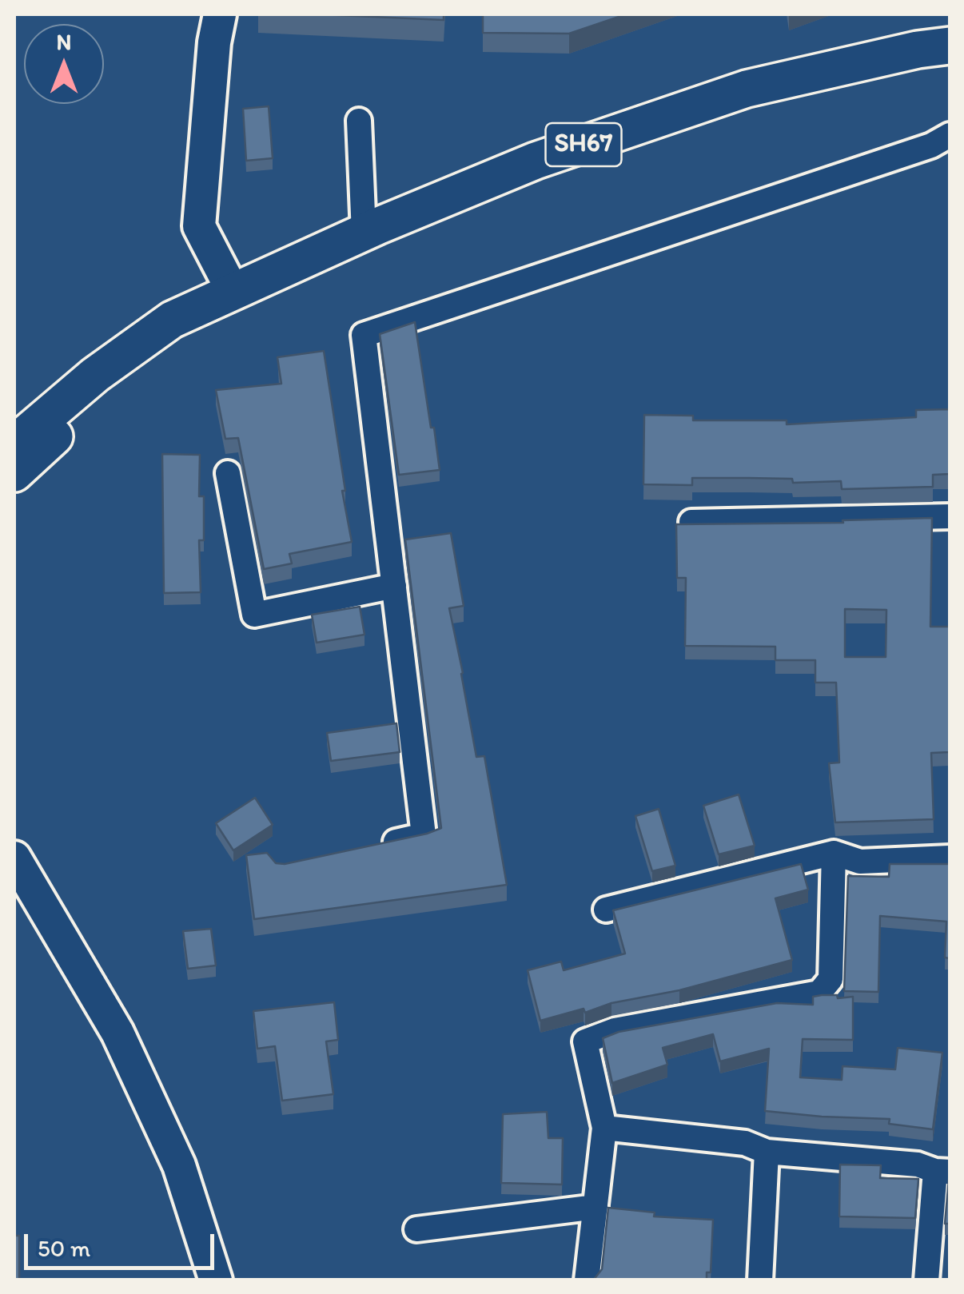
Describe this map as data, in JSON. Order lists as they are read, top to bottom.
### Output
{
  "streets": {
    "main road": ["SH67"]
  },
  "scale_bar": "50 m",
  "north": "top"
}
